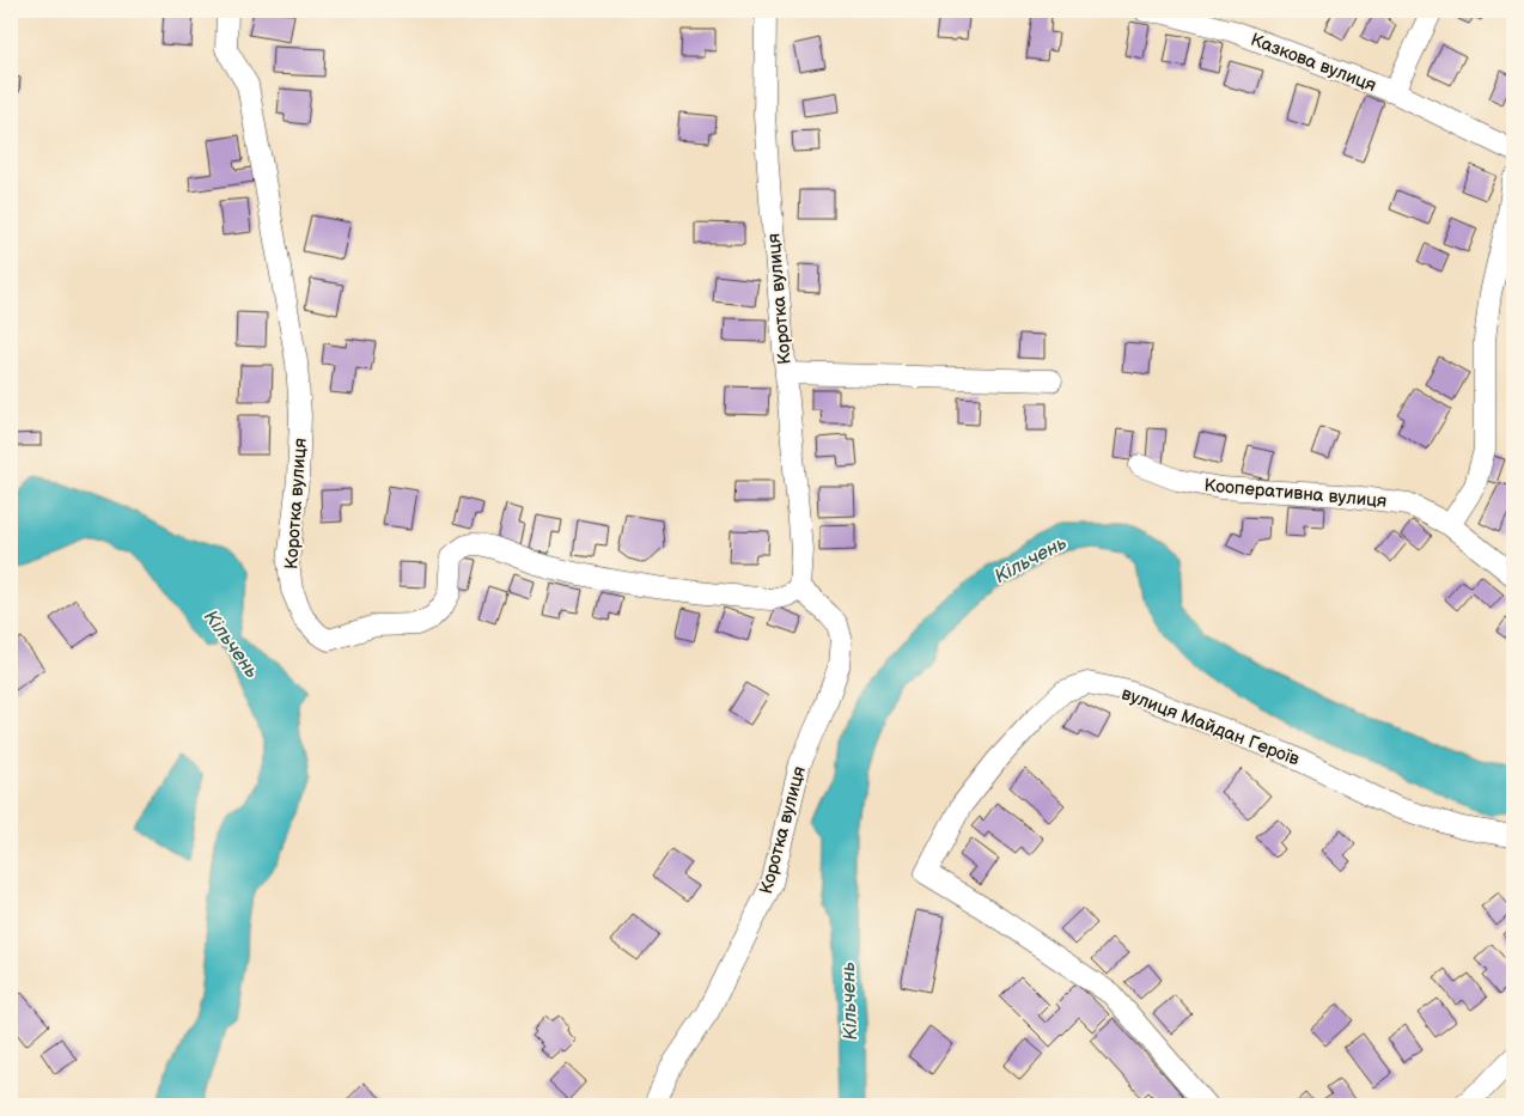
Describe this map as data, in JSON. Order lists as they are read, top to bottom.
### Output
{
  "streets": {
    "street": [
      "Казкова вулиця",
      "Коротка вулиця",
      "Кооперативна вулиця",
      "вулиця Майдан Героїв"
    ]
  },
  "water": ["Кільчень"]
}
